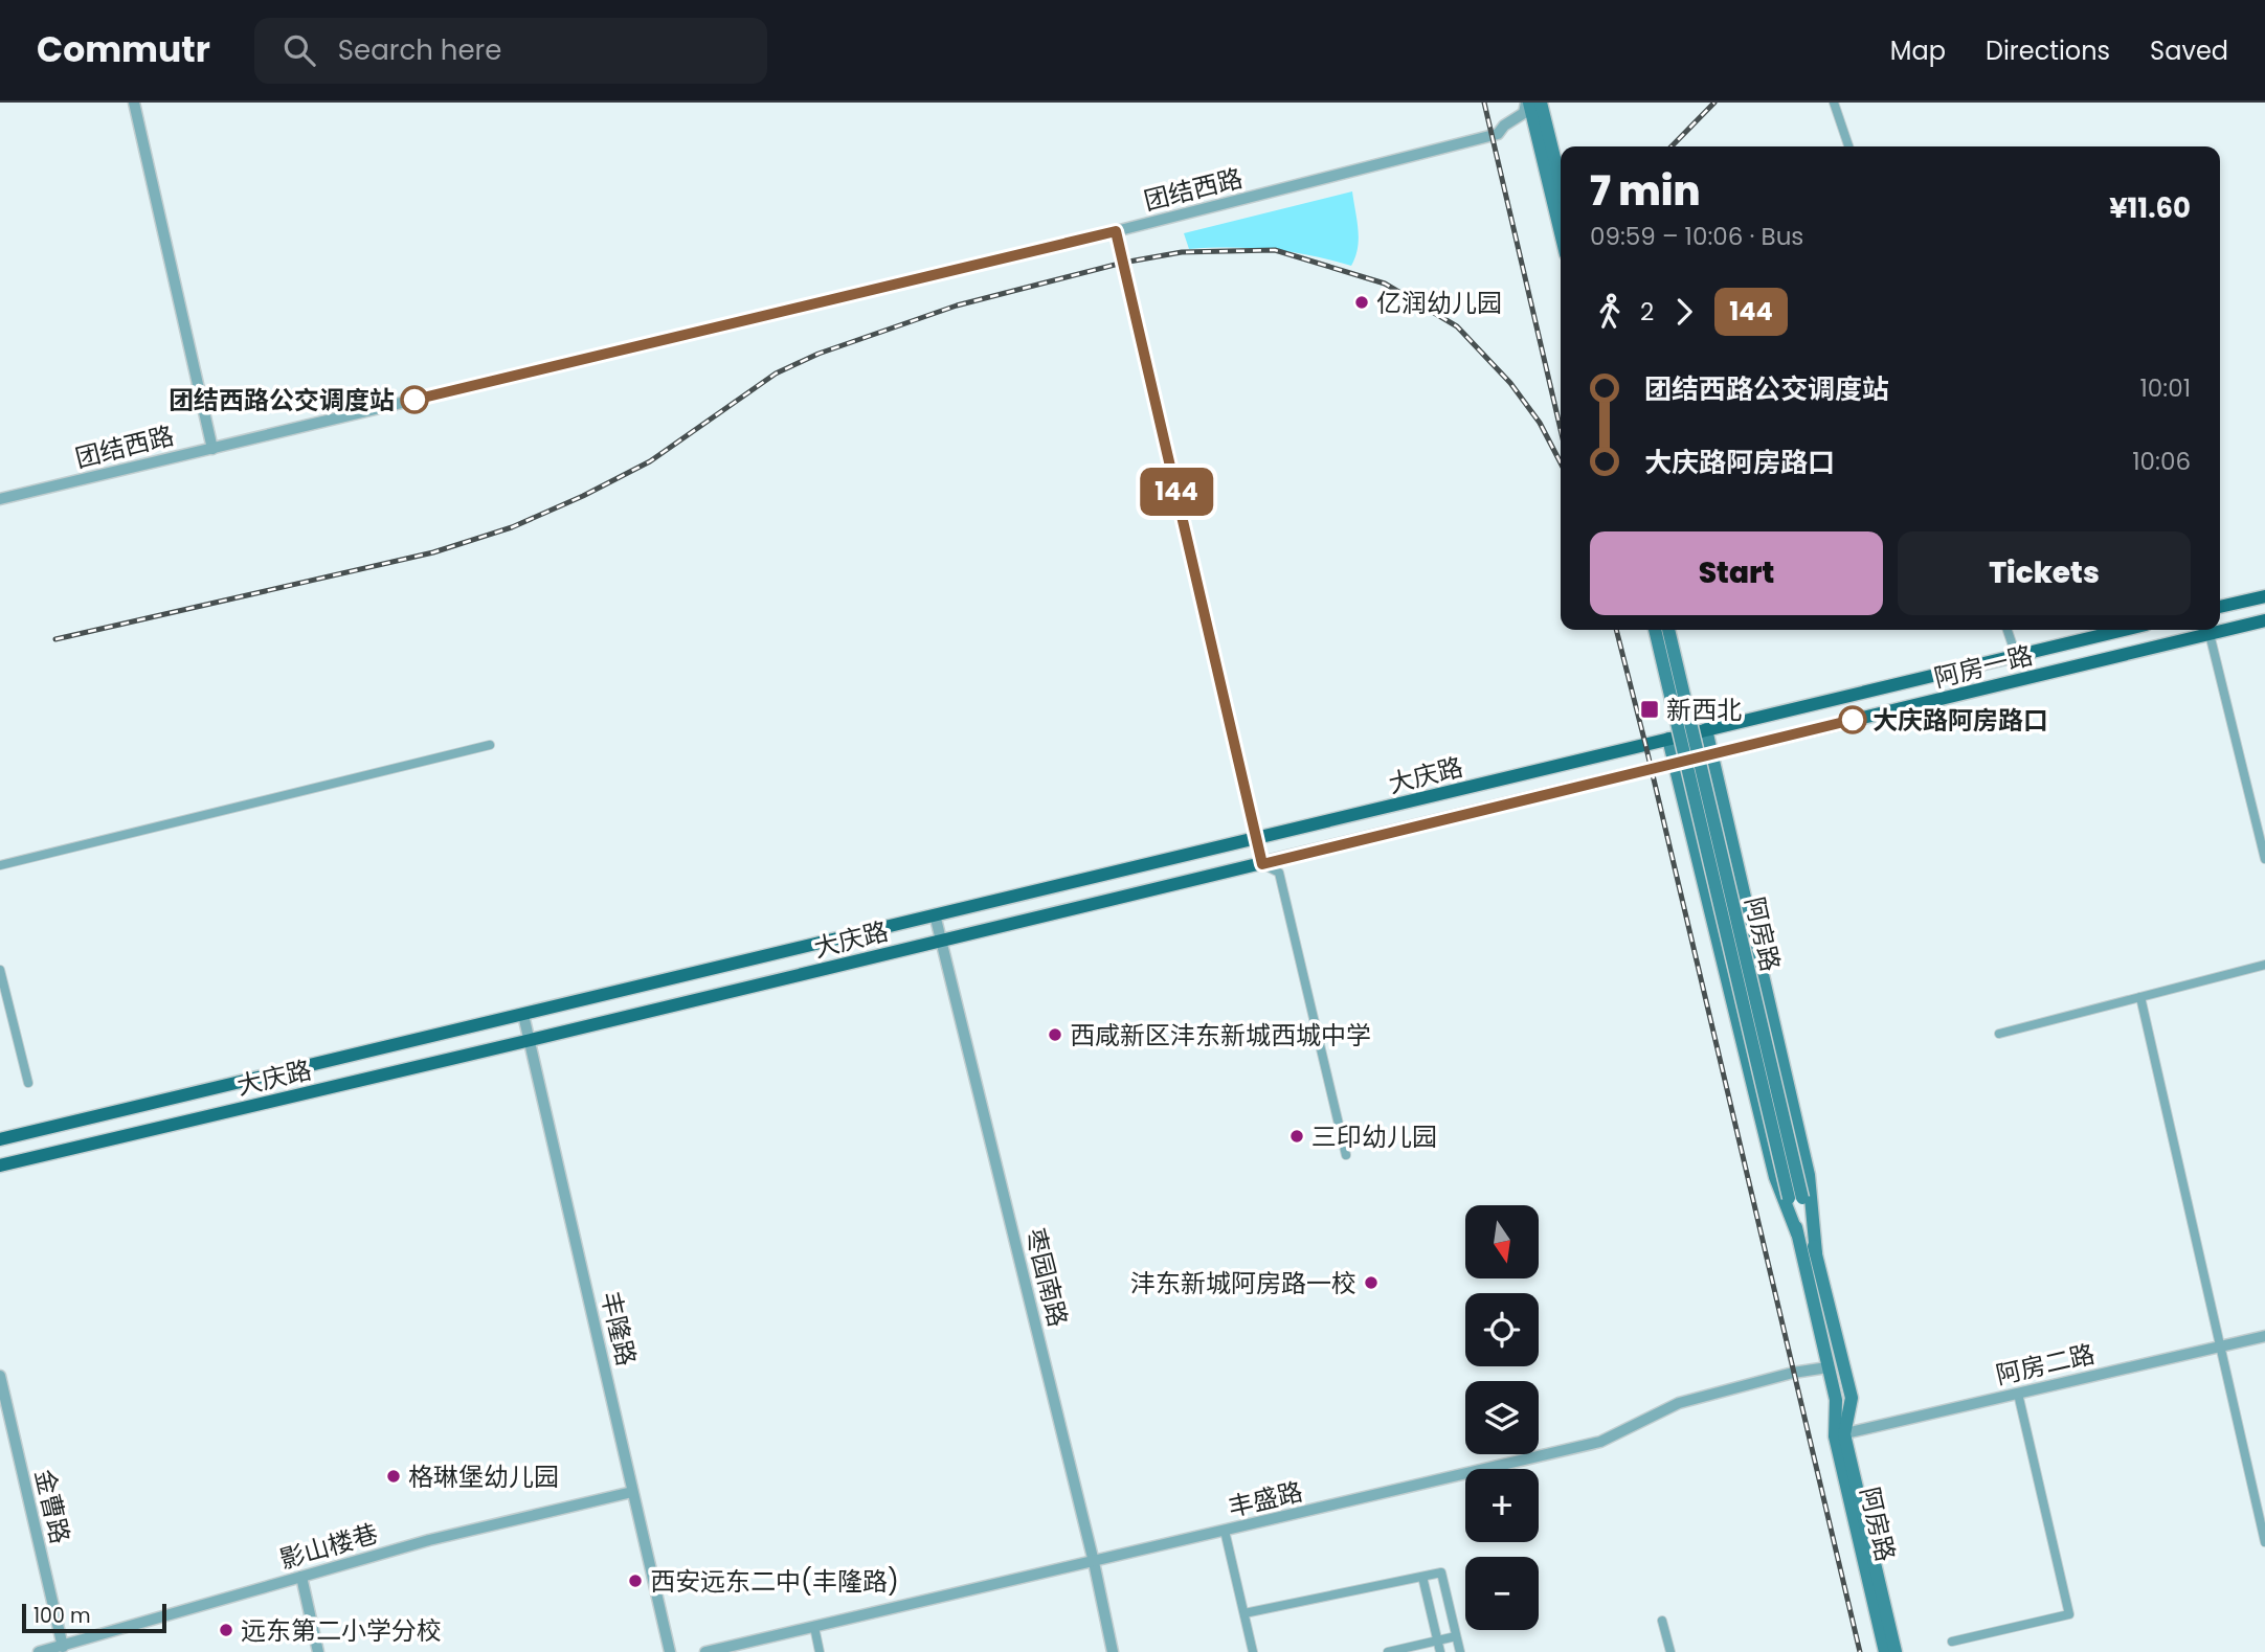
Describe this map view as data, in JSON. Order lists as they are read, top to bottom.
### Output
{
  "streets": {
    "main road": ["阿房一路", "大庆路", "阿房路"],
    "street": [
      "团结西路",
      "枣园南路",
      "丰隆路",
      "阿房二路",
      "丰盛路",
      "金曹路",
      "影山楼巷"
    ]
  },
  "crossings": [
    ["阿房一路", "大庆路"],
    ["阿房一路", "阿房路"],
    ["大庆路", "阿房路"],
    ["大庆路", "枣园南路"],
    ["大庆路", "丰隆路"],
    ["阿房路", "阿房二路"],
    ["阿房路", "丰盛路"],
    ["枣园南路", "丰盛路"],
    ["丰隆路", "影山楼巷"],
    ["金曹路", "影山楼巷"]
  ],
  "places": {
    "other": [
      "亿润幼儿园",
      "团结西路公交调度站",
      "大庆路阿房路口",
      "西咸新区沣东新城西城中学",
      "三印幼儿园",
      "沣东新城阿房路一校",
      "格琳堡幼儿园",
      "西安远东二中(丰隆路)",
      "远东第二小学分校"
    ],
    "transit": ["新西北"]
  },
  "lines": ["bus line 144"],
  "scale_bar": "100 m",
  "north": "bottom",
  "page": {
    "header": "Commutr",
    "search": "Search here",
    "nav": ["Map", "Directions", "Saved"],
    "on_map": "144",
    "heading": ["7 min", "09:59 – 10:06 · Bus", "¥11.60"],
    "legs": ["2", "144"],
    "list": [
      {
        "name": "团结西路公交调度站",
        "value": "10:01"
      },
      {
        "name": "大庆路阿房路口",
        "value": "10:06"
      }
    ],
    "buttons": ["Start", "Tickets"],
    "map_buttons": ["+", "−"],
    "scale": "100 m"
  }
}
